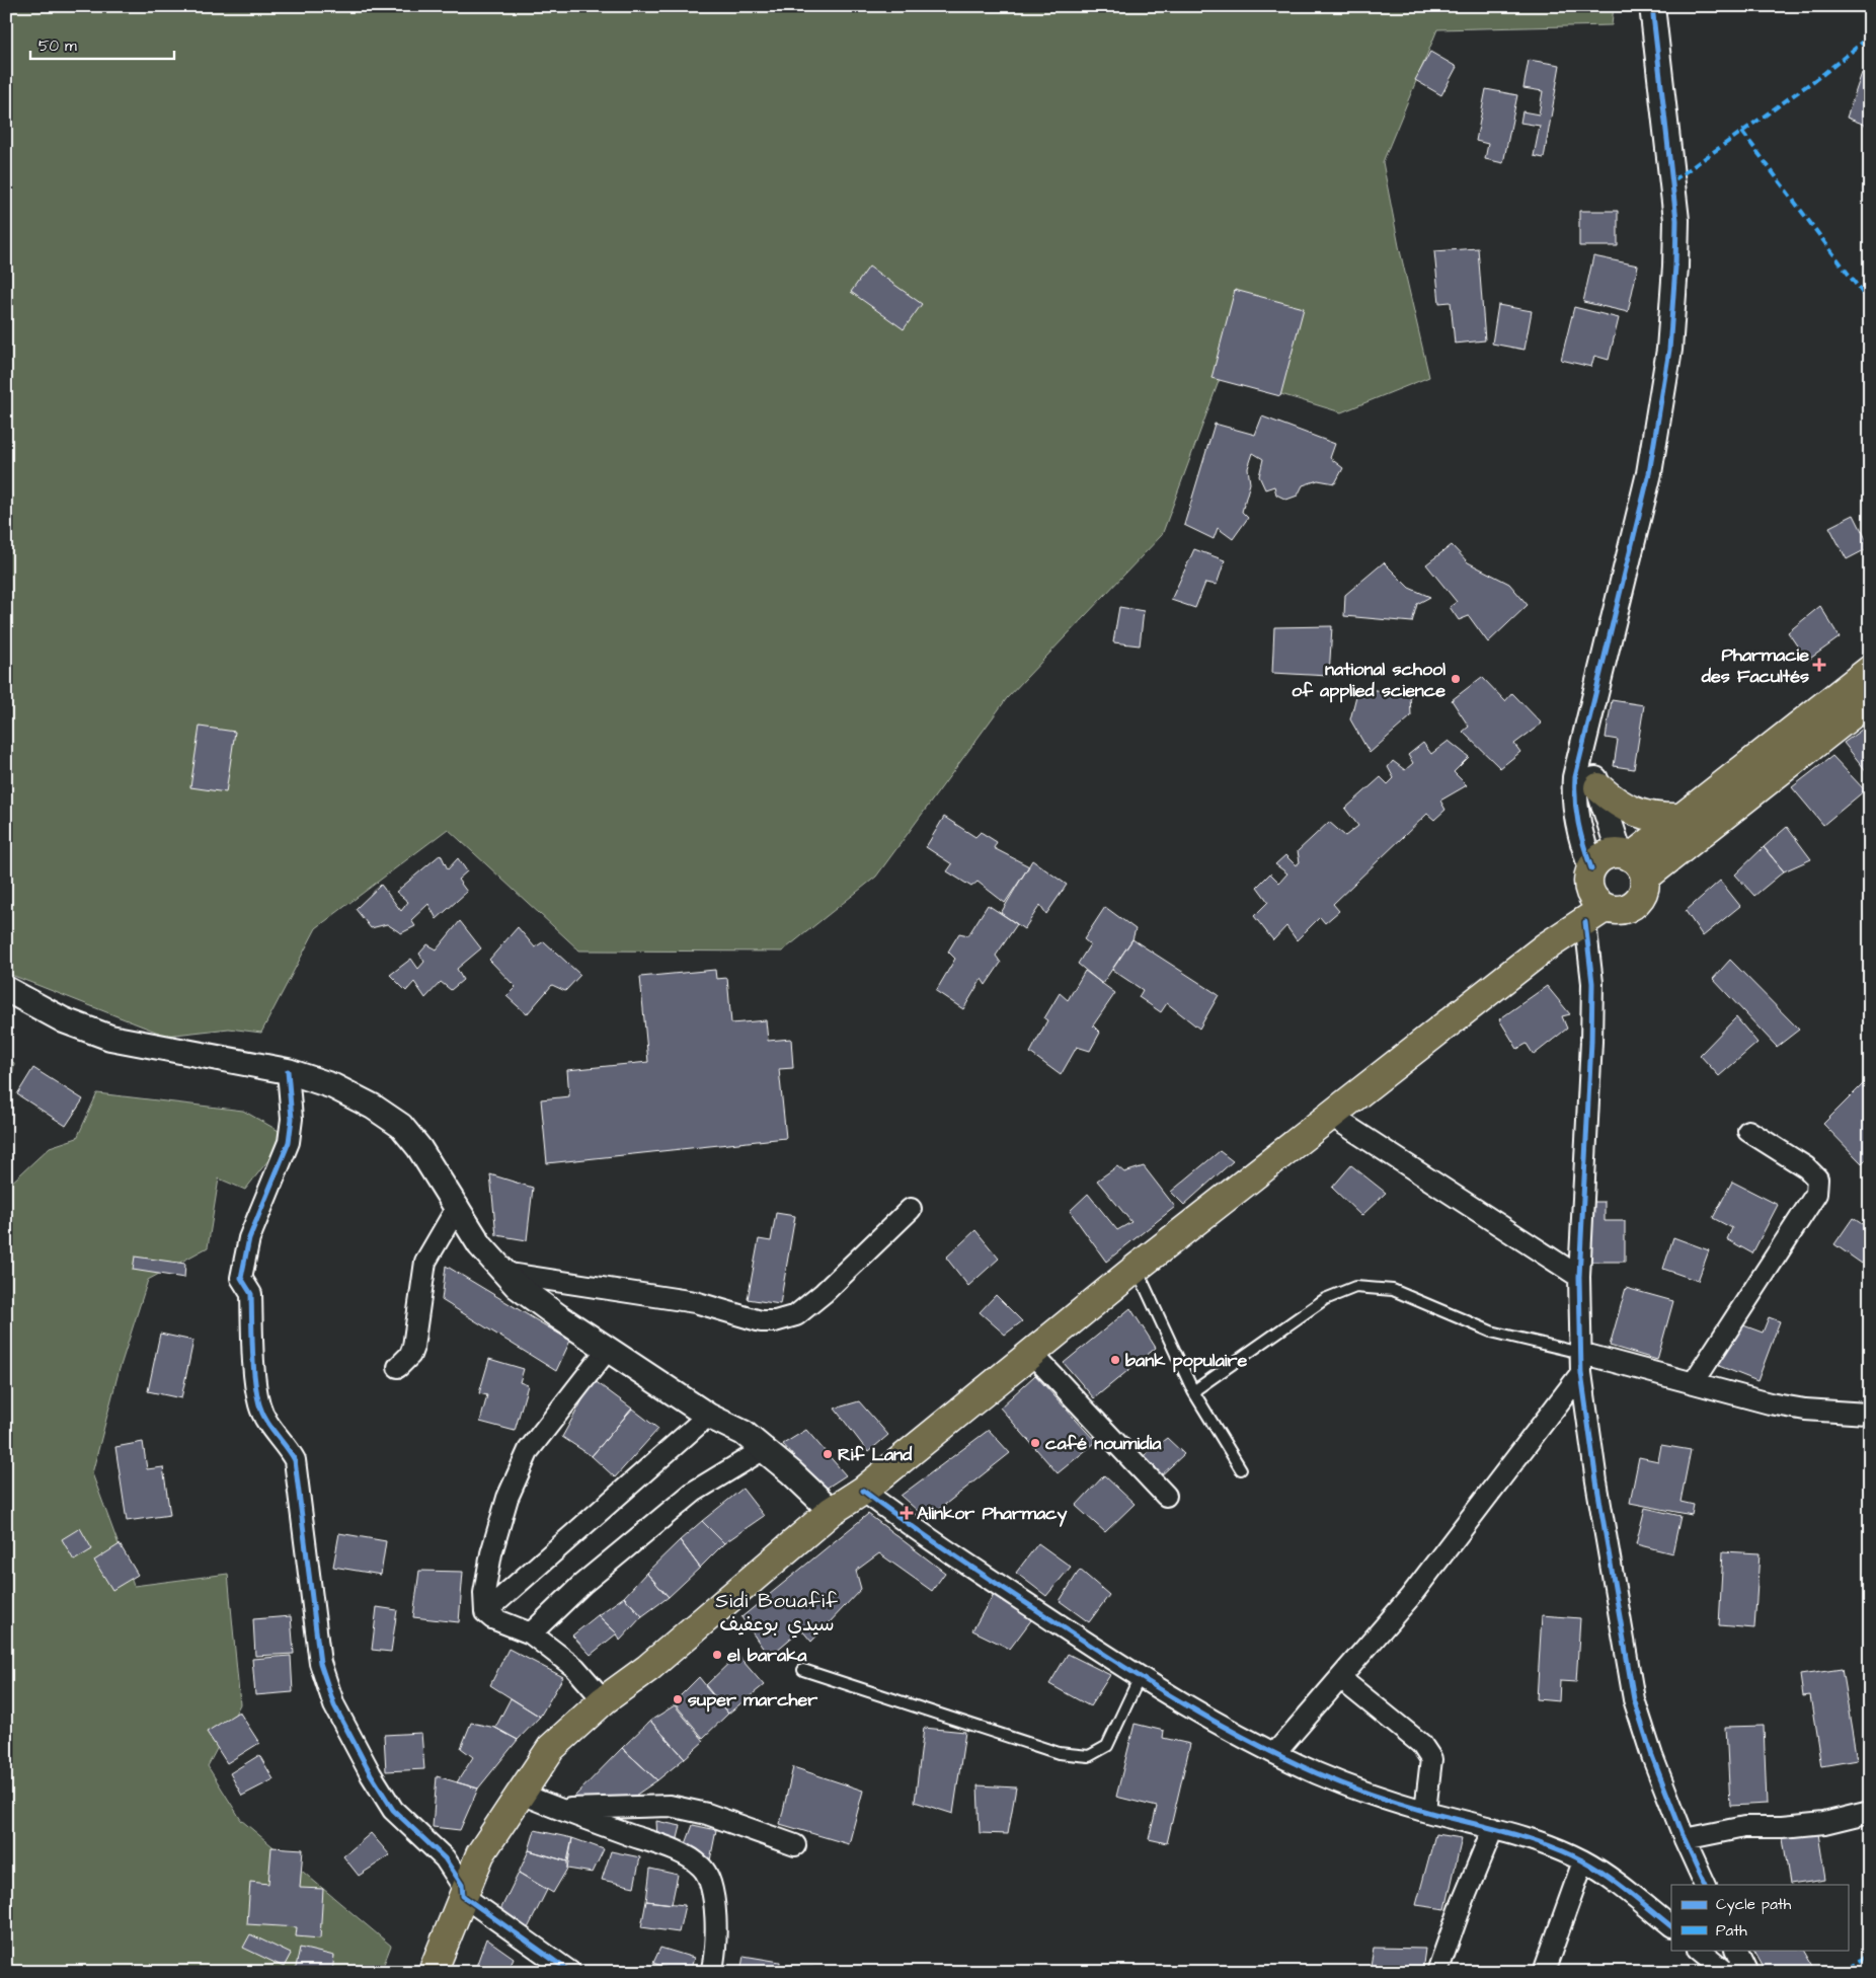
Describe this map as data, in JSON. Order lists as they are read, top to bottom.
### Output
{
  "districts": ["Sidi Bouafif سيدي بوعفيف"],
  "places": {
    "health": ["Pharmacie des Facultés", "Alinkor Pharmacy"],
    "other": [
      "national school of applied science",
      "bank populaire",
      "café noumidia",
      "Rif Land",
      "el baraka",
      "super marcher"
    ]
  },
  "legend": ["Cycle path", "Path"],
  "scale_bar": "50 m"
}
